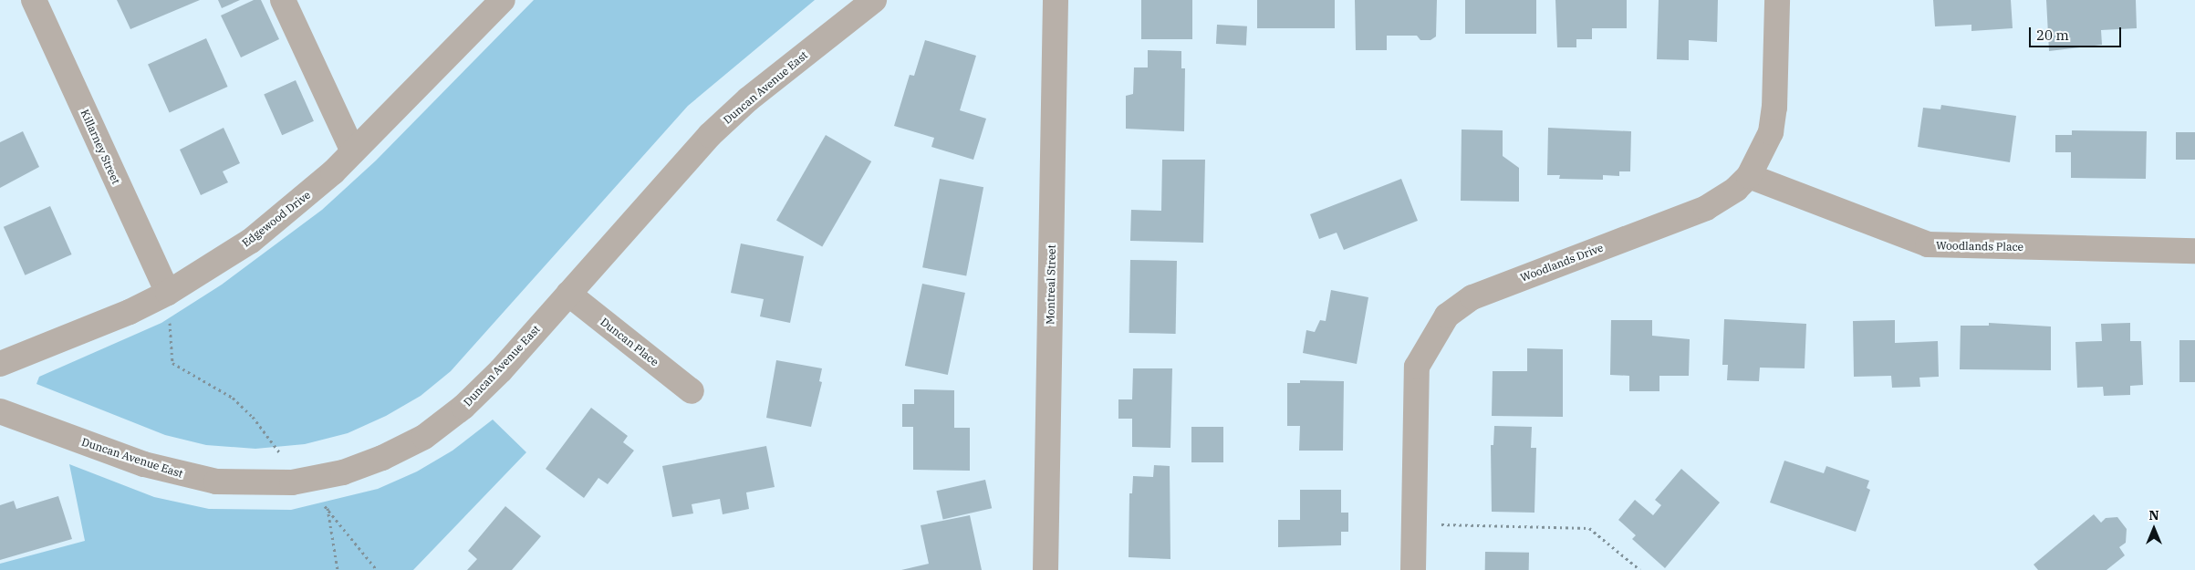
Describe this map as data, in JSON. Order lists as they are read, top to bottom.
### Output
{
  "streets": {
    "street": [
      "Duncan Avenue East",
      "Killarney Street",
      "Edgewood Drive",
      "Woodlands Place",
      "Woodlands Drive",
      "Montreal Street",
      "Duncan Place"
    ]
  },
  "crossings": [
    ["Duncan Avenue East", "Duncan Place"],
    ["Killarney Street", "Edgewood Drive"],
    ["Woodlands Place", "Woodlands Drive"]
  ],
  "scale_bar": "20 m",
  "north": "top"
}
